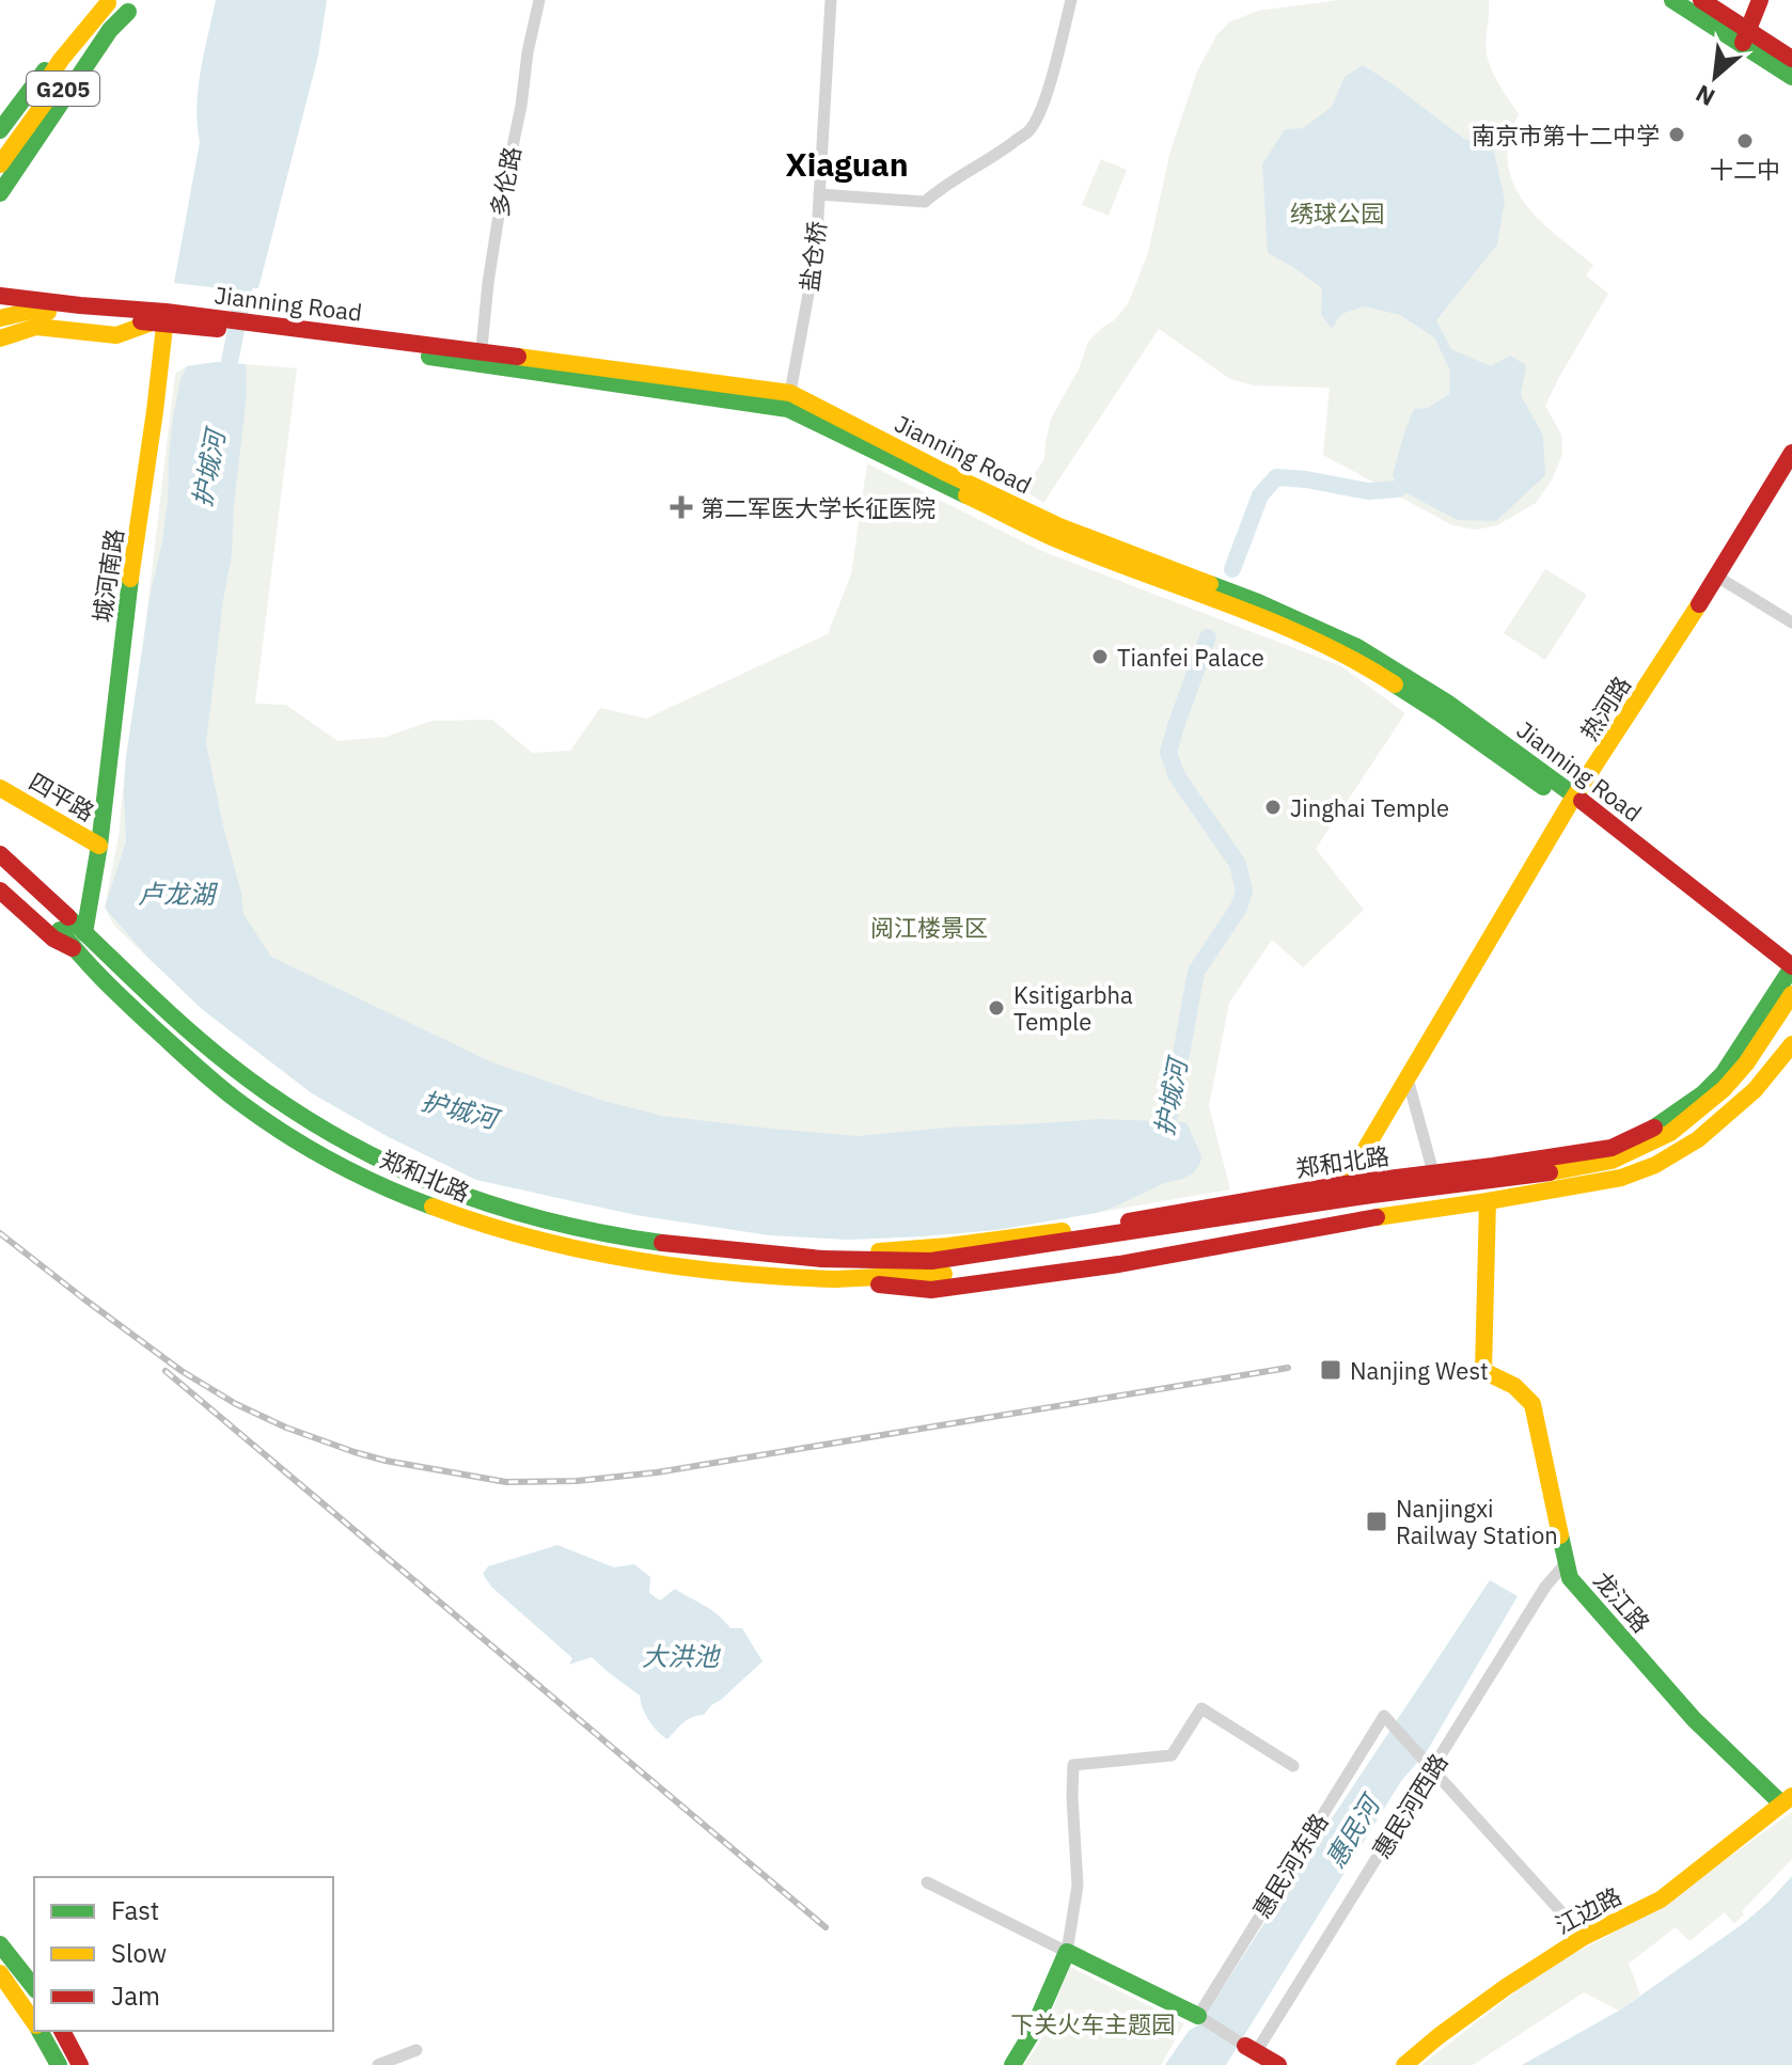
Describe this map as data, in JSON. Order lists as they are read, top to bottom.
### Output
{
  "streets": {
    "main road": [
      "G205",
      "Jianning Road",
      "城河南路",
      "热河路",
      "四平路",
      "郑和北路",
      "龙江路",
      "江边路"
    ],
    "street": [
      "多伦路",
      "盐仓桥",
      "惠民河西路",
      "惠民河东路"
    ]
  },
  "crossings": [
    ["多伦路", "Jianning Road"],
    ["盐仓桥", "Jianning Road"],
    ["Jianning Road", "城河南路"],
    ["Jianning Road", "热河路"],
    ["Jianning Road", "郑和北路"],
    ["城河南路", "四平路"],
    ["城河南路", "郑和北路"],
    ["热河路", "郑和北路"],
    ["郑和北路", "龙江路"],
    ["龙江路", "惠民河西路"],
    ["龙江路", "江边路"],
    ["惠民河西路", "惠民河东路"]
  ],
  "districts": ["Xiaguan"],
  "water": [
    "护城河",
    "卢龙湖",
    "大洪池",
    "惠民河"
  ],
  "parks": ["绣球公园", "阅江楼景区", "下关火车主题园"],
  "places": {
    "other": [
      "南京市第十二中学",
      "十二中",
      "Tianfei Palace",
      "Jinghai Temple",
      "Ksitigarbha Temple"
    ],
    "health": ["第二军医大学长征医院"],
    "transit": ["Nanjing West", "Nanjingxi Railway Station"]
  },
  "legend": ["Fast", "Slow", "Jam"],
  "north": "bottom left"
}
